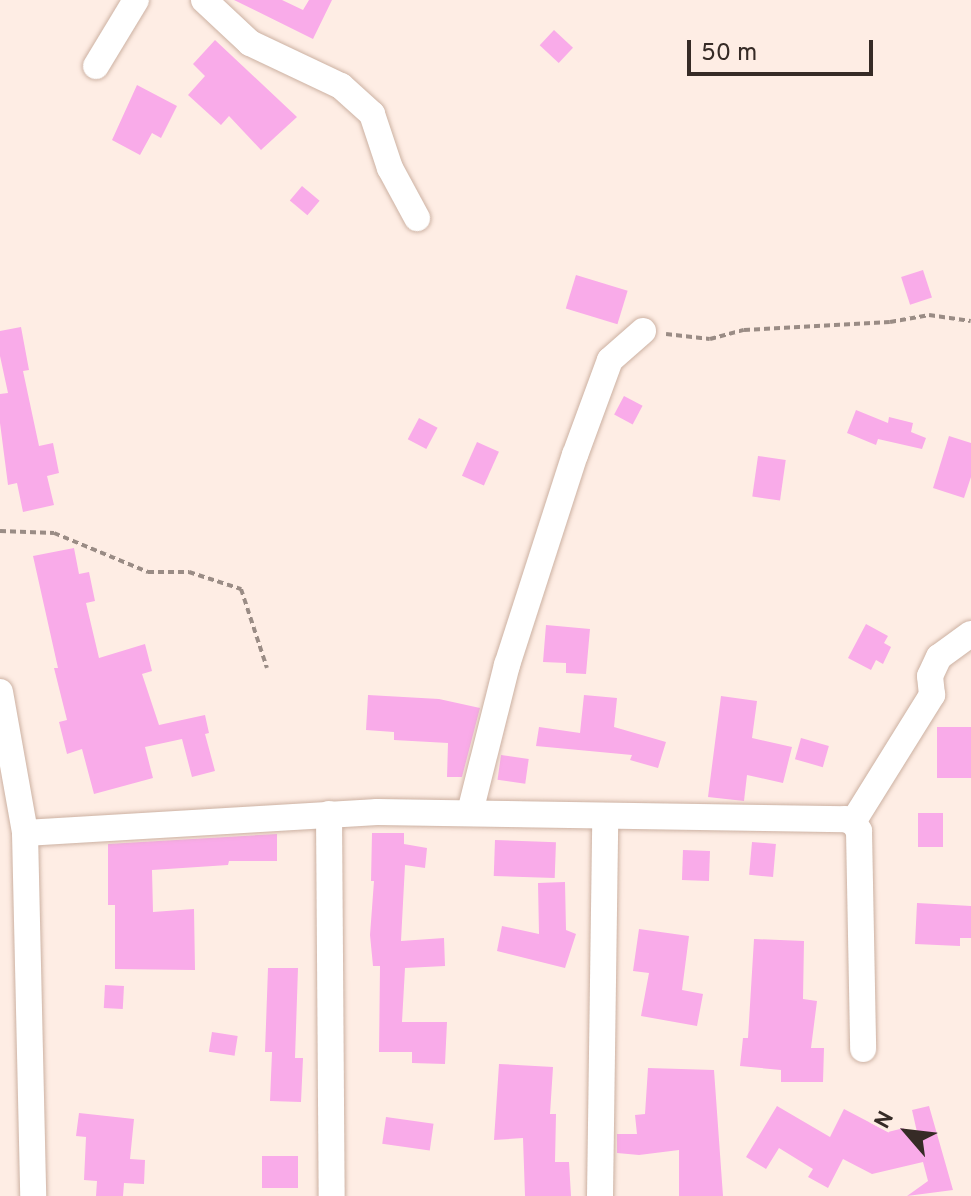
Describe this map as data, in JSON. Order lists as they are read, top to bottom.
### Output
{
  "scale_bar": "50 m",
  "north": "top left"
}
